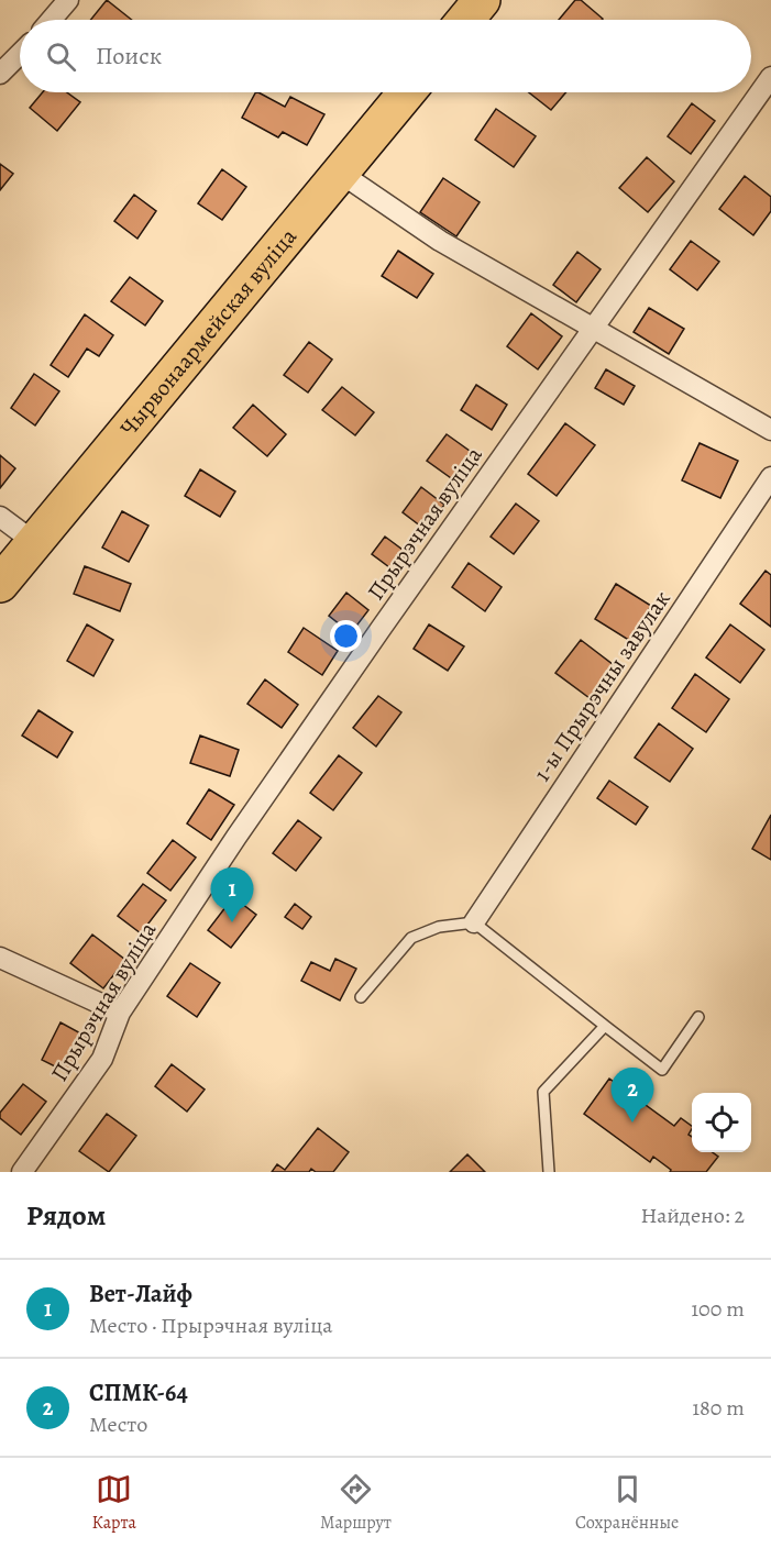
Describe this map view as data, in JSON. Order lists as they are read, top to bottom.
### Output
{
  "streets": {
    "highway": ["Чырвонаармейская вуліца"],
    "street": ["Прырэчная вуліца", "1-ы Прырэчны завулак"]
  },
  "page": {
    "search": "Поиск",
    "pins": ["1", "2"],
    "heading": ["Рядом", "Найдено: 2"],
    "list": [
      {
        "mark": "1",
        "name": "Вет-Лайф",
        "note": "Место · Прырэчная вуліца",
        "value": "100 m"
      },
      {
        "mark": "2",
        "name": "СПМК-64",
        "note": "Место",
        "value": "180 m"
      }
    ],
    "nav": ["Карта", "Маршрут", "Сохранённые"]
  }
}
